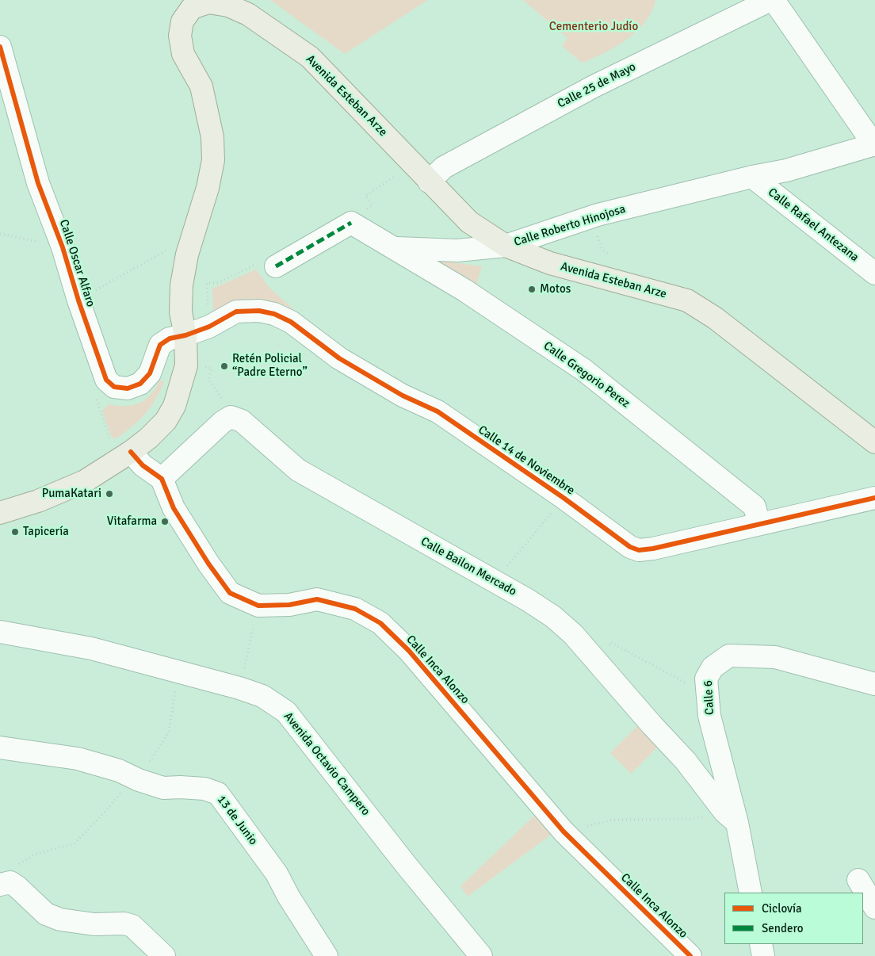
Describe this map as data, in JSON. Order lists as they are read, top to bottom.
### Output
{
  "streets": {
    "main road": ["Avenida Esteban Arze"],
    "street": [
      "Calle 25 de Mayo",
      "Calle Rafael Antezana",
      "Calle Roberto Hinojosa",
      "Calle Oscar Alfaro",
      "Calle Gregorio Perez",
      "Calle 14 de Noviembre",
      "Calle Bailon Mercado",
      "Calle Inca Alonzo",
      "Calle 6",
      "Avenida Octavio Campero",
      "13 de Junio"
    ]
  },
  "crossings": [
    ["Calle 25 de Mayo", "Avenida Esteban Arze"],
    ["Avenida Esteban Arze", "Calle Roberto Hinojosa"],
    ["Avenida Esteban Arze", "Calle Oscar Alfaro"],
    ["Avenida Esteban Arze", "Calle 14 de Noviembre"],
    ["Calle Rafael Antezana", "Calle Roberto Hinojosa"],
    ["Calle Roberto Hinojosa", "Calle Gregorio Perez"],
    ["Calle Oscar Alfaro", "Calle 14 de Noviembre"],
    ["Calle Gregorio Perez", "Calle 14 de Noviembre"],
    ["Calle Bailon Mercado", "Calle Inca Alonzo"],
    ["Calle Bailon Mercado", "Calle 6"]
  ],
  "parks": ["Cementerio Judío"],
  "places": [
    "Motos",
    "Retén Policial “Padre Eterno”",
    "PumaKatari",
    "Vitafarma",
    "Tapicería"
  ],
  "legend": ["Ciclovía", "Sendero"]
}
